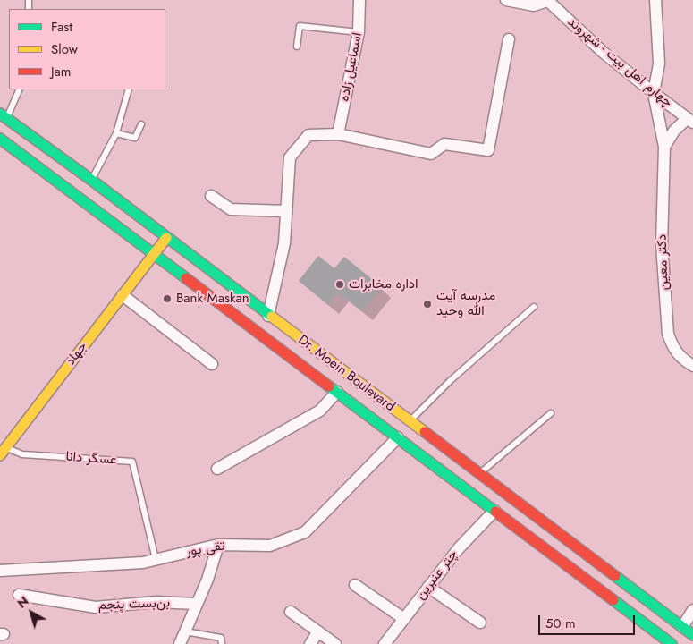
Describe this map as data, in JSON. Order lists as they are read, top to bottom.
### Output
{
  "streets": {
    "main road": ["جهاد", "Dr. Moein Boulevard"],
    "street": [
      "چهارم اهل بیت - شهروند",
      "اسماعیل زاده",
      "دکتر معین",
      "تقی پور",
      "چتر عنبرین",
      "بن‌بست پنجم"
    ],
    "lane": ["عسگر دانا"]
  },
  "crossings": [
    ["چهارم اهل بیت - شهروند", "دکتر معین"],
    ["جهاد", "Dr. Moein Boulevard"],
    ["جهاد", "عسگر دانا"],
    ["Dr. Moein Boulevard", "تقی پور"],
    ["Dr. Moein Boulevard", "چتر عنبرین"],
    ["عسگر دانا", "تقی پور"]
  ],
  "places": ["اداره مخابرات", "Bank Maskan", "مدرسه آیت الله وحید"],
  "legend": ["Fast", "Slow", "Jam"],
  "scale_bar": "50 m",
  "north": "top left"
}
